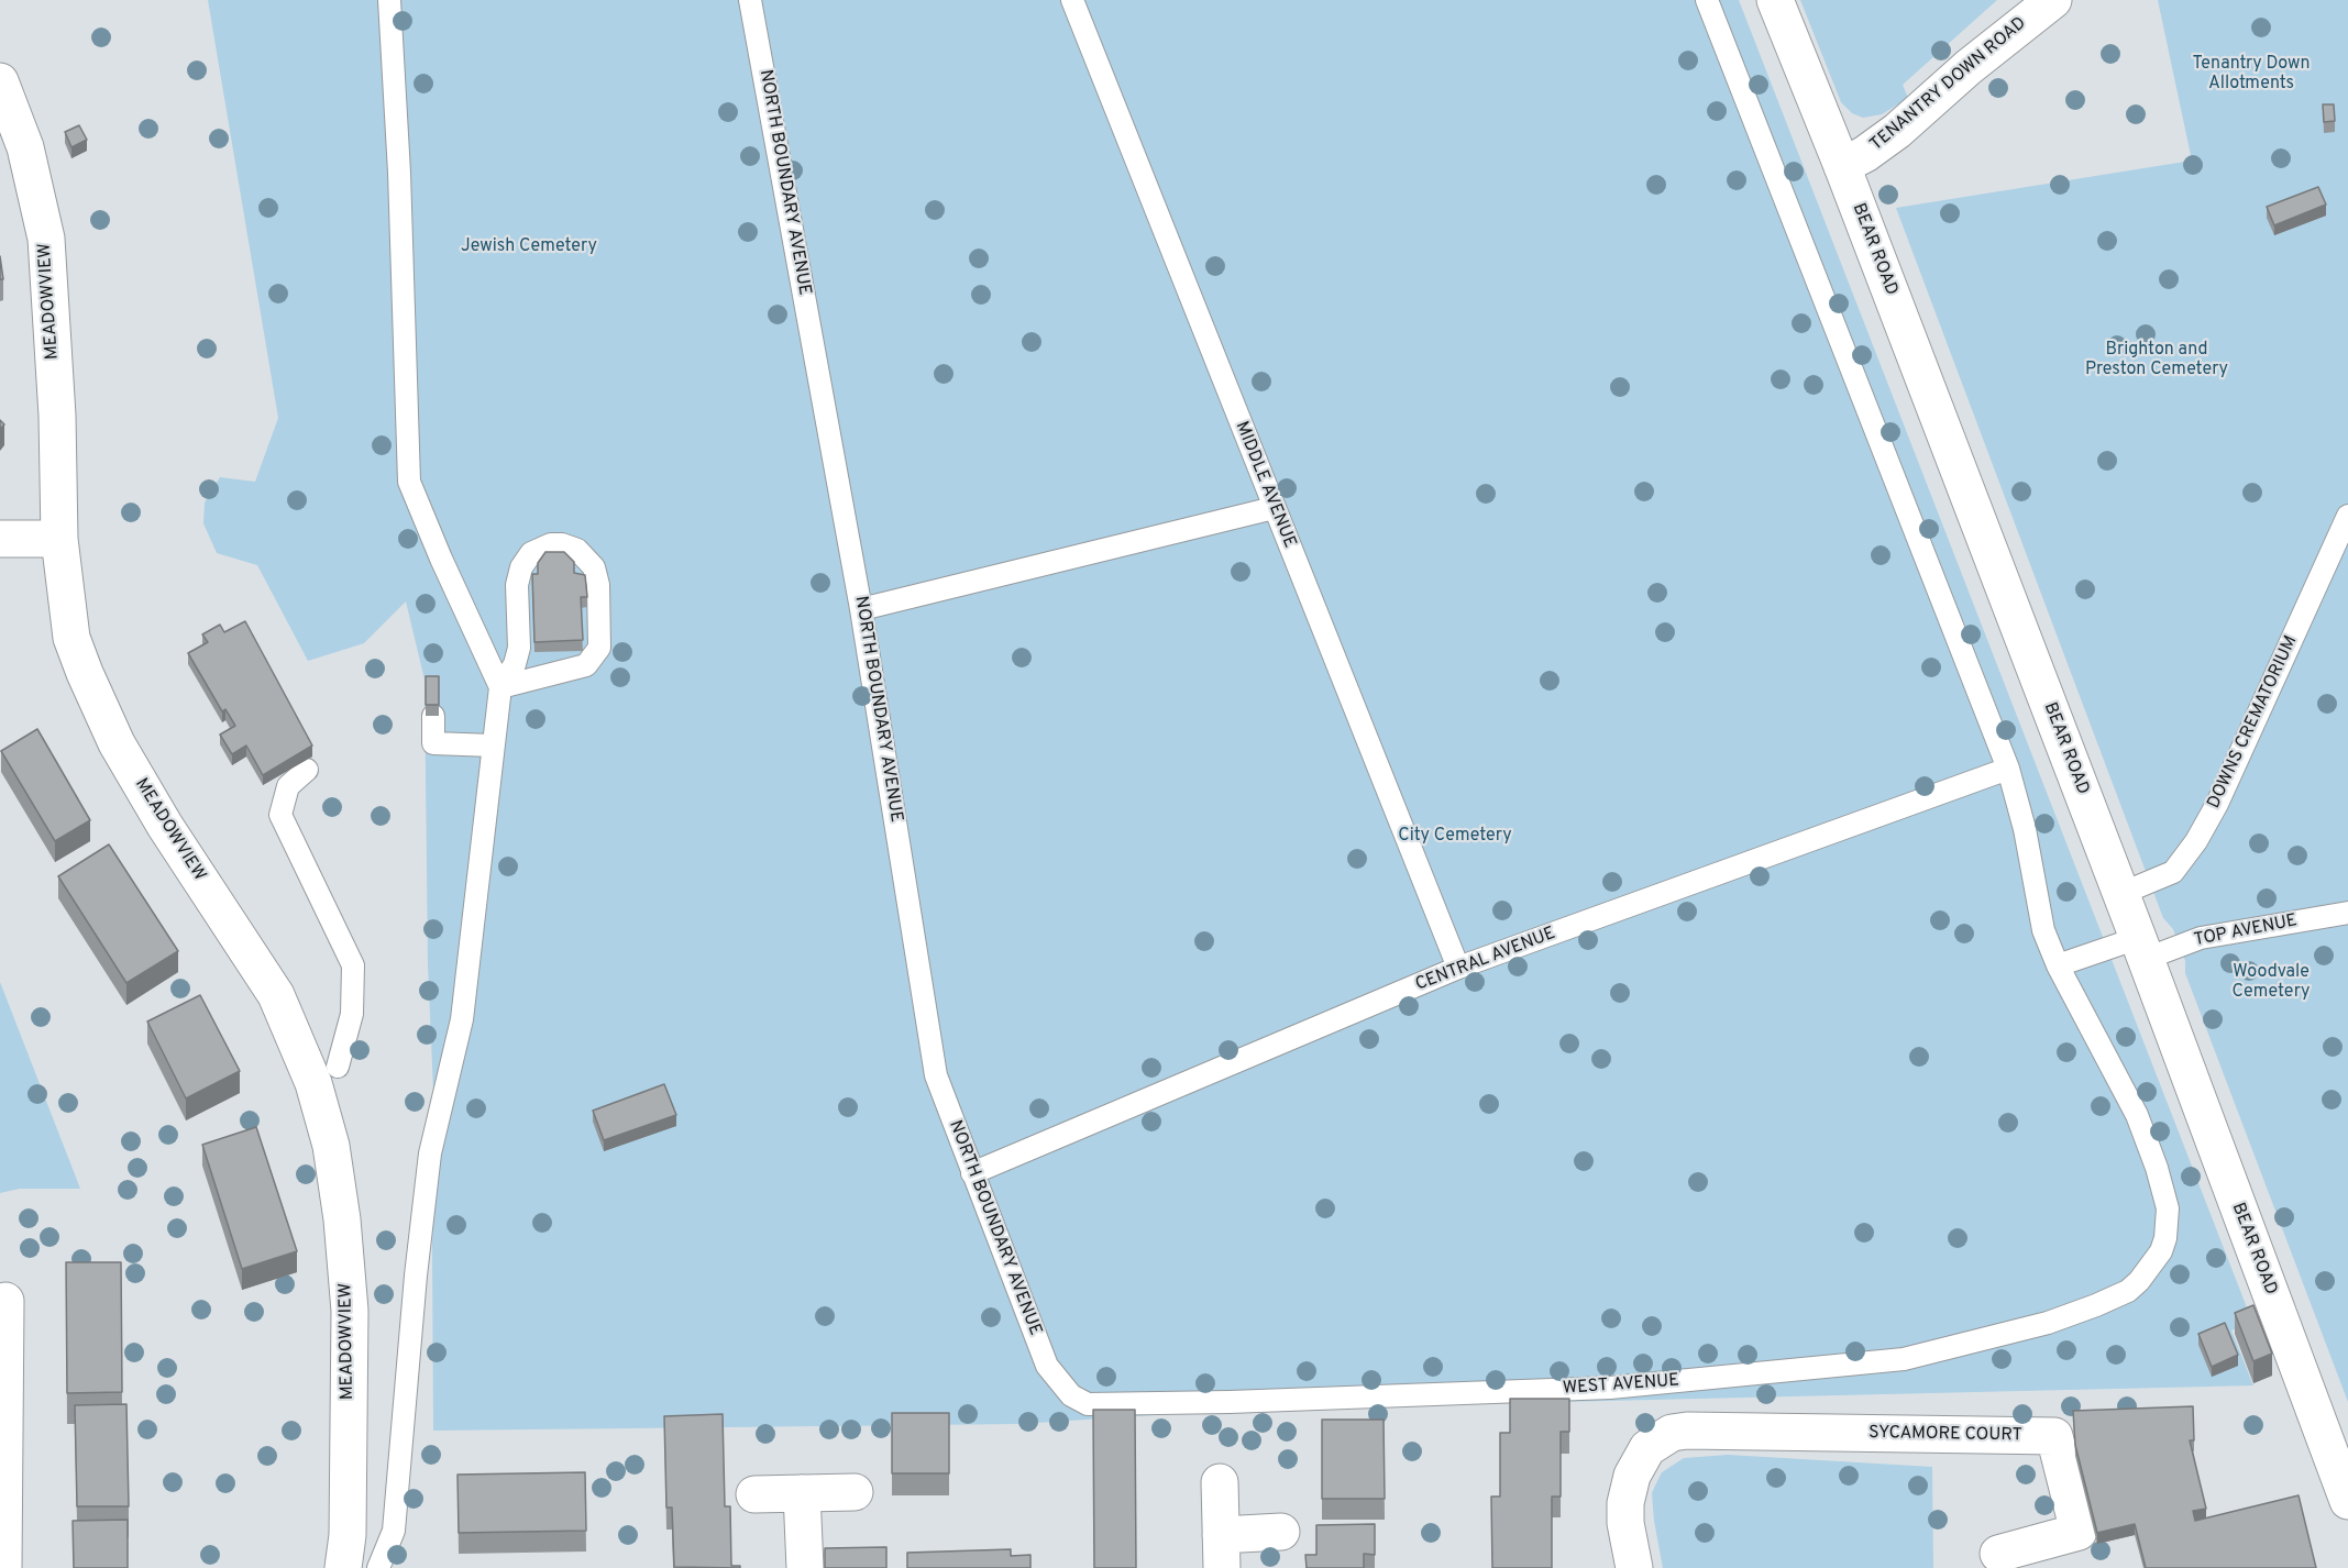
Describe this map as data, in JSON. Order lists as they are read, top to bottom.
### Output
{
  "streets": {
    "street": [
      "TENANTRY DOWN ROAD",
      "BEAR ROAD",
      "MEADOWVIEW",
      "SYCAMORE COURT"
    ],
    "lane": [
      "NORTH BOUNDARY AVENUE",
      "MIDDLE AVENUE",
      "DOWNS CREMATORIUM",
      "TOP AVENUE",
      "CENTRAL AVENUE",
      "WEST AVENUE"
    ]
  },
  "crossings": [
    ["TENANTRY DOWN ROAD", "BEAR ROAD"],
    ["NORTH BOUNDARY AVENUE", "CENTRAL AVENUE"],
    ["NORTH BOUNDARY AVENUE", "WEST AVENUE"],
    ["BEAR ROAD", "DOWNS CREMATORIUM"],
    ["BEAR ROAD", "TOP AVENUE"],
    ["MIDDLE AVENUE", "CENTRAL AVENUE"],
    ["TOP AVENUE", "WEST AVENUE"],
    ["CENTRAL AVENUE", "WEST AVENUE"]
  ],
  "parks": [
    "Tenantry Down Allotments",
    "Jewish Cemetery",
    "Brighton and Preston Cemetery",
    "City Cemetery",
    "Woodvale Cemetery"
  ]
}
